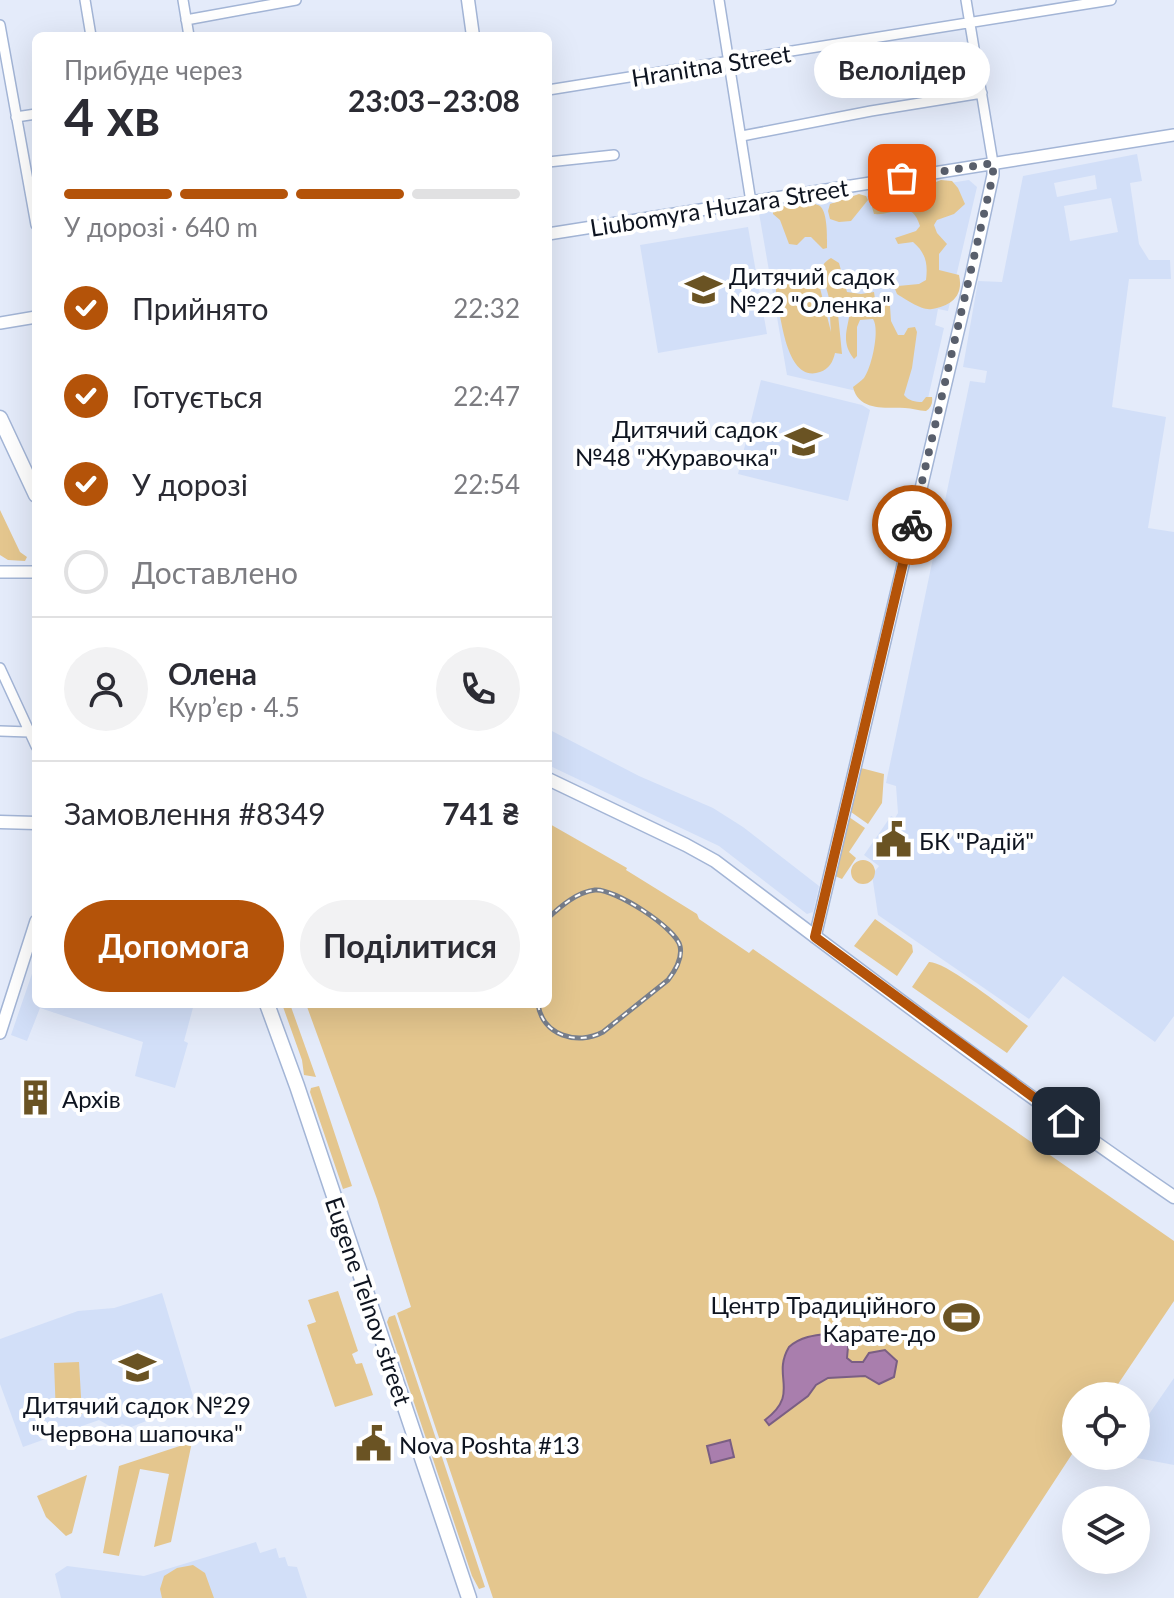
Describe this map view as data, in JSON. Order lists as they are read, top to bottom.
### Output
{
  "streets": {
    "main road": ["Eugene Telnov street"],
    "street": ["Hranitna Street", "Liubomyra Huzara Street"]
  },
  "places": {
    "other": ["Велолідер"],
    "school or university": ["Дитячий садок №22 \"Оленка\"", "Дитячий садок №48 \"Журавочка\"", "Дитячий садок №29 \"Червона шапочка\""],
    "public building": ["БК \"Радій\"", "Nova Poshta #13"],
    "building": ["Архів"],
    "sports": ["Центр Традиційного Карате-до"]
  },
  "page": {
    "heading": ["4 хв", "Прибуде через", "23:03–23:08"],
    "panel": [
      "Олена",
      "Кур’єр · 4.5",
      "Замовлення #8349",
      "741 ₴"
    ],
    "bubble": "Велолідер",
    "bar": "У дорозі · 640 m",
    "list": [
      ["Прийнято", "22:32"],
      ["Готується", "22:47"],
      ["У дорозі", "22:54"],
      "Доставлено"
    ],
    "buttons": ["Допомога", "Поділитися"]
  }
}
